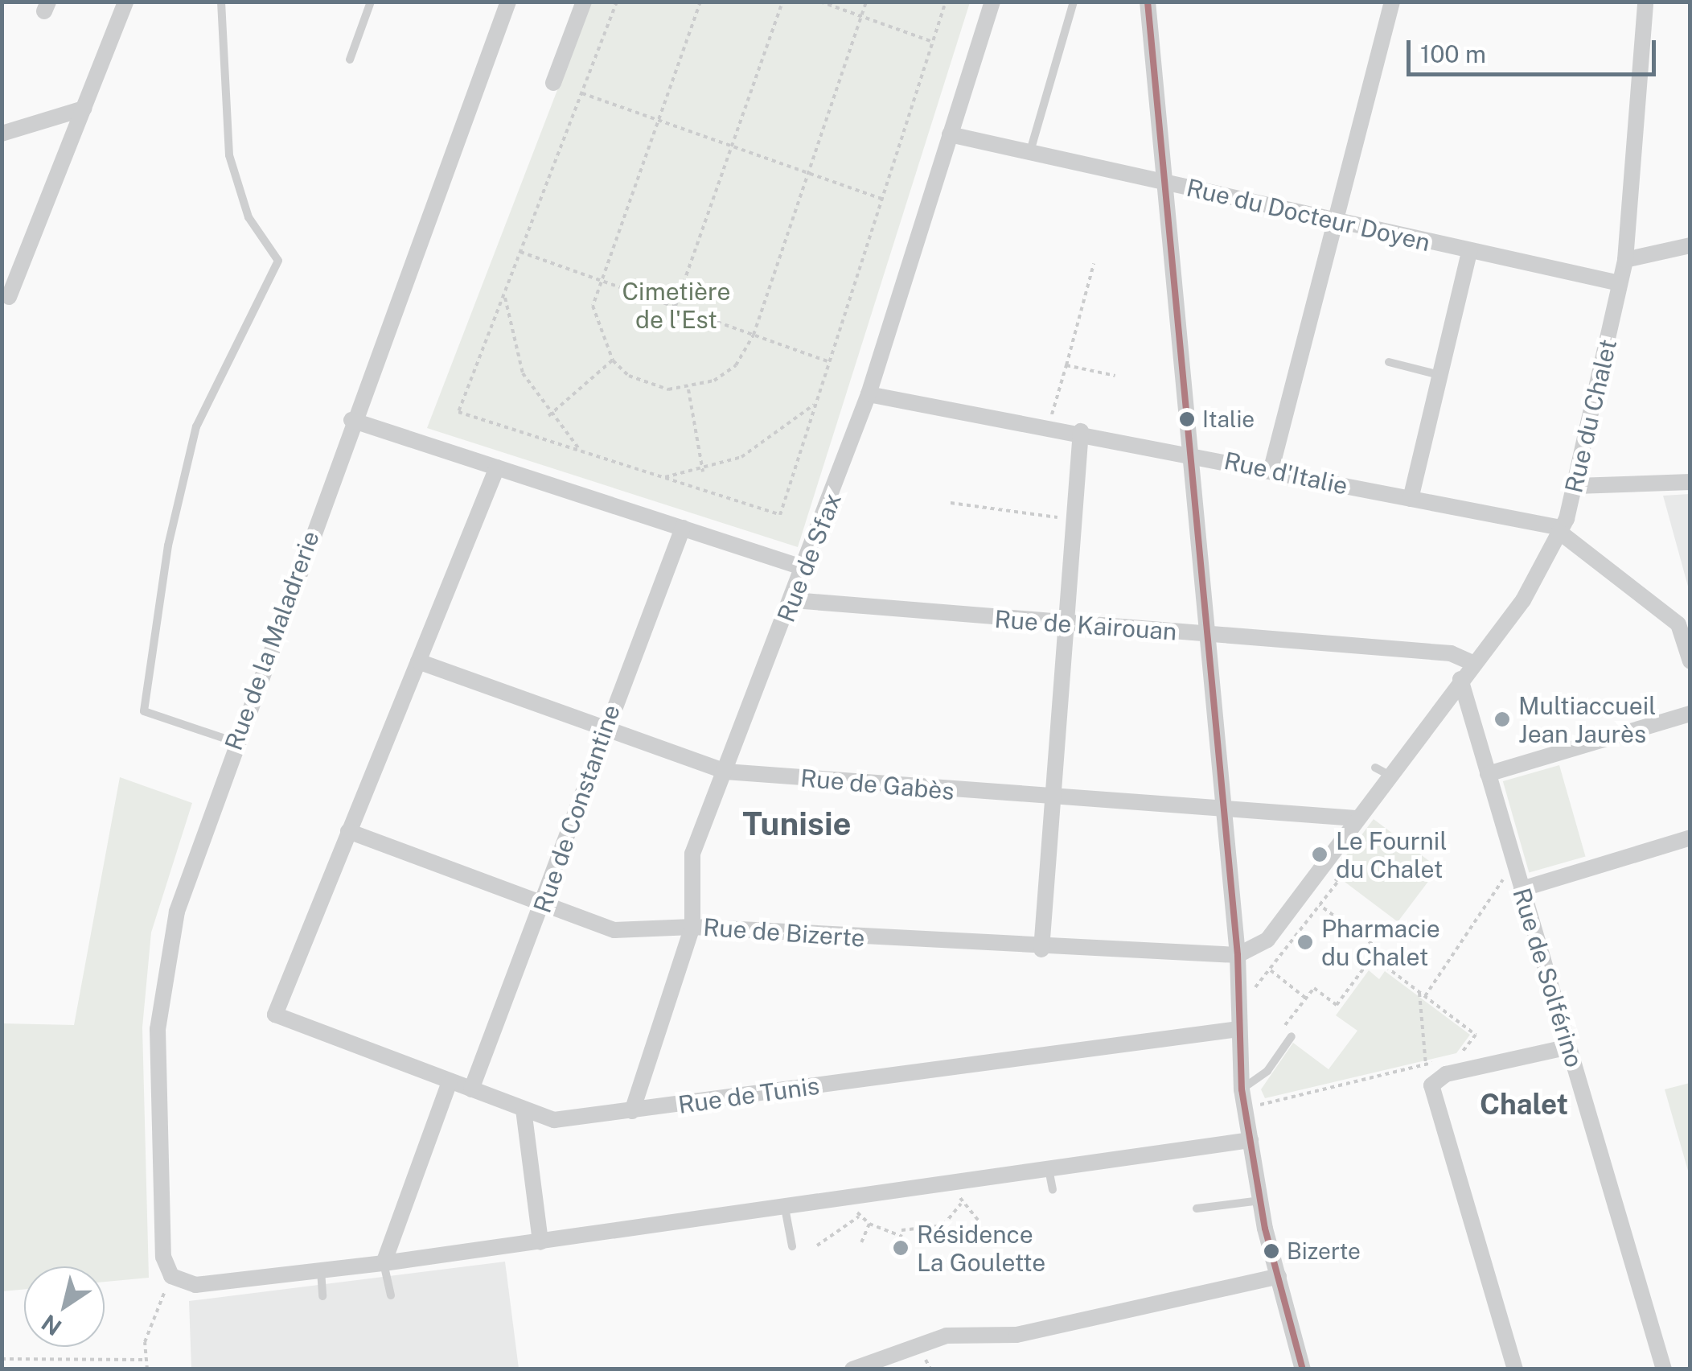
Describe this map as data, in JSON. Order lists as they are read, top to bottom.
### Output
{
  "streets": {
    "street": [
      "Rue du Docteur Doyen",
      "Rue du Chalet",
      "Rue d'Italie",
      "Rue de Sfax",
      "Rue de Kairouan",
      "Rue de la Maladrerie",
      "Rue de Gabès",
      "Rue de Constantine",
      "Rue de Bizerte",
      "Rue de Solférino",
      "Rue de Tunis"
    ]
  },
  "crossings": [
    ["Rue du Docteur Doyen", "Rue du Chalet"],
    ["Rue du Docteur Doyen", "Rue de Sfax"],
    ["Rue du Chalet", "Rue d'Italie"],
    ["Rue du Chalet", "Rue de Kairouan"],
    ["Rue du Chalet", "Rue de Gabès"],
    ["Rue du Chalet", "Rue de Bizerte"],
    ["Rue du Chalet", "Rue de Solférino"],
    ["Rue d'Italie", "Rue de Sfax"],
    ["Rue de Sfax", "Rue de Kairouan"],
    ["Rue de Sfax", "Rue de Gabès"],
    ["Rue de Sfax", "Rue de Bizerte"],
    ["Rue de Sfax", "Rue de Tunis"],
    ["Rue de Gabès", "Rue de Constantine"],
    ["Rue de Constantine", "Rue de Bizerte"],
    ["Rue de Constantine", "Rue de Tunis"],
    ["Rue de Bizerte", "Rue de Tunis"]
  ],
  "districts": ["Tunisie", "Chalet"],
  "parks": ["Cimetière de l'Est"],
  "places": [
    "Italie",
    "Multiaccueil Jean Jaurès",
    "Le Fournil du Chalet",
    "Pharmacie du Chalet",
    "Résidence La Goulette",
    "Bizerte"
  ],
  "scale_bar": "100 m",
  "north": "bottom left"
}
